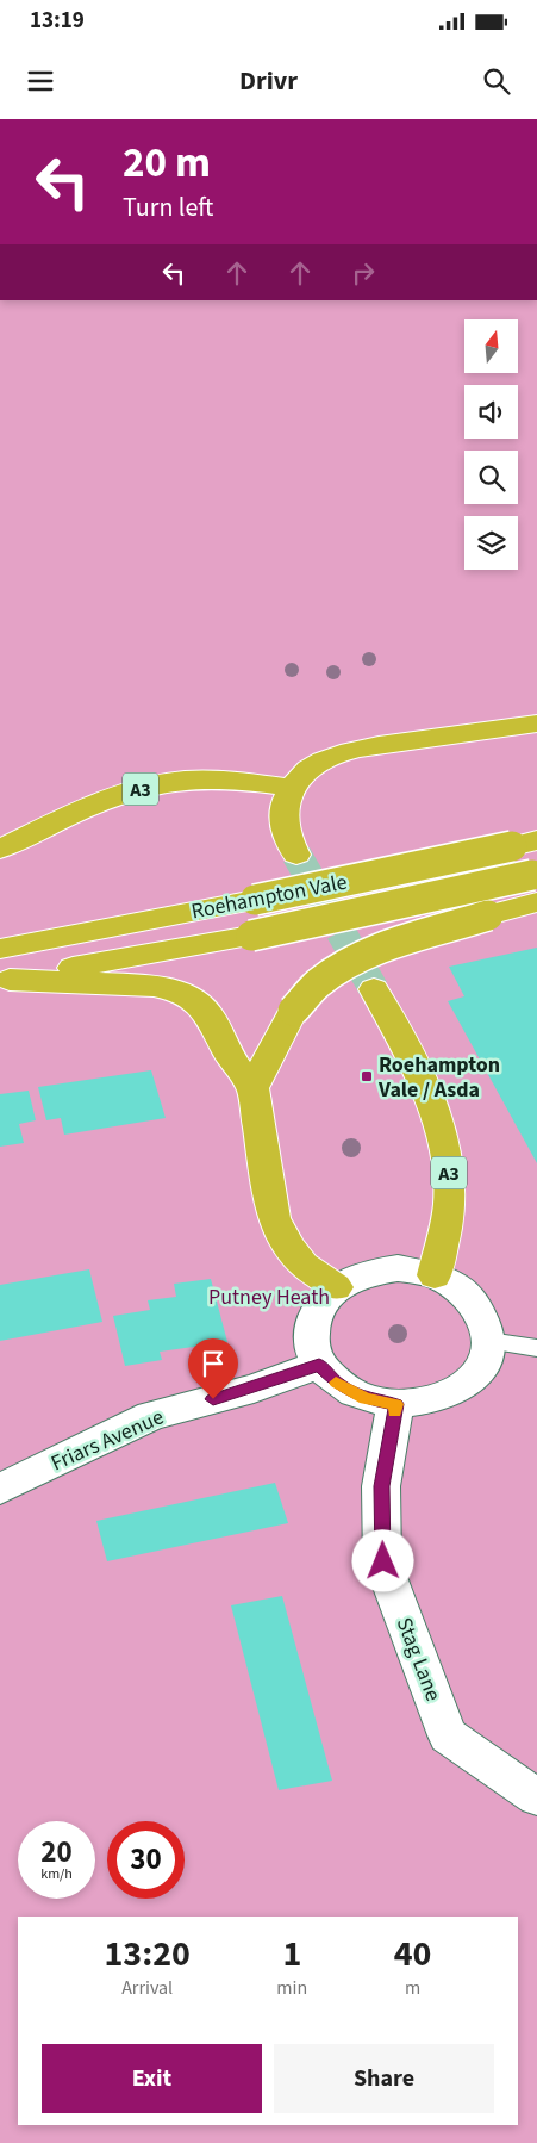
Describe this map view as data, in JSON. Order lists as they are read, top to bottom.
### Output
{
  "streets": {
    "highway": ["A3", "Roehampton Vale"],
    "street": ["Friars Avenue", "Stag Lane"]
  },
  "crossings": [
    ["A3", "Friars Avenue"],
    ["A3", "Stag Lane"],
    ["Friars Avenue", "Stag Lane"]
  ],
  "parks": ["Putney Heath"],
  "places": {
    "transit": ["Roehampton Vale / Asda"]
  },
  "north": "top",
  "page": {
    "status": "13:19",
    "header": "Drivr",
    "turn": ["20 m", "Turn left"],
    "speed": "20 km/h",
    "limit": "30",
    "eta": [
      "13:20",
      "Arrival",
      "1",
      "min",
      "40",
      "m"
    ],
    "buttons": ["Exit", "Share"]
  }
}
